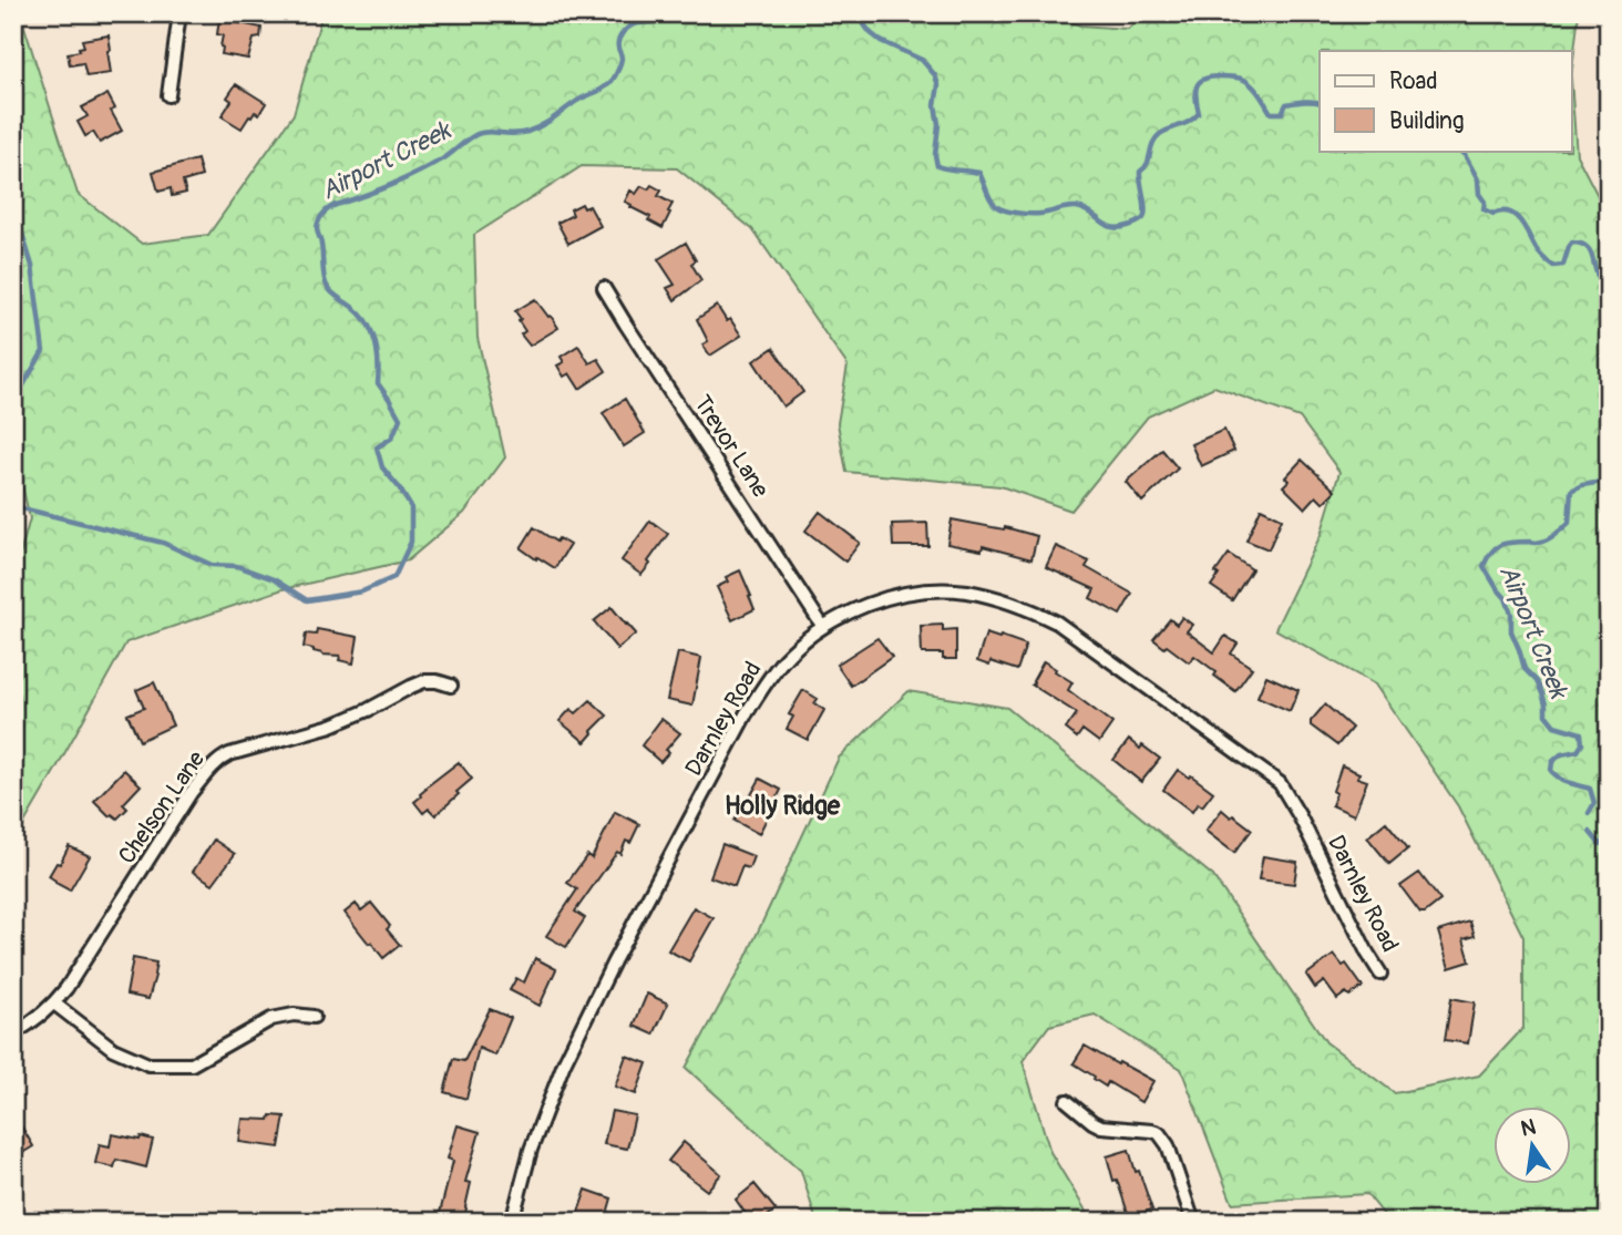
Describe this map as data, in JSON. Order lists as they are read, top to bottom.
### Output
{
  "streets": {
    "street": ["Trevor Lane", "Darnley Road", "Chelson Lane"]
  },
  "crossings": [
    ["Trevor Lane", "Darnley Road"]
  ],
  "districts": ["Holly Ridge"],
  "water": ["Airport Creek"],
  "legend": ["Road", "Building"],
  "north": "top"
}
